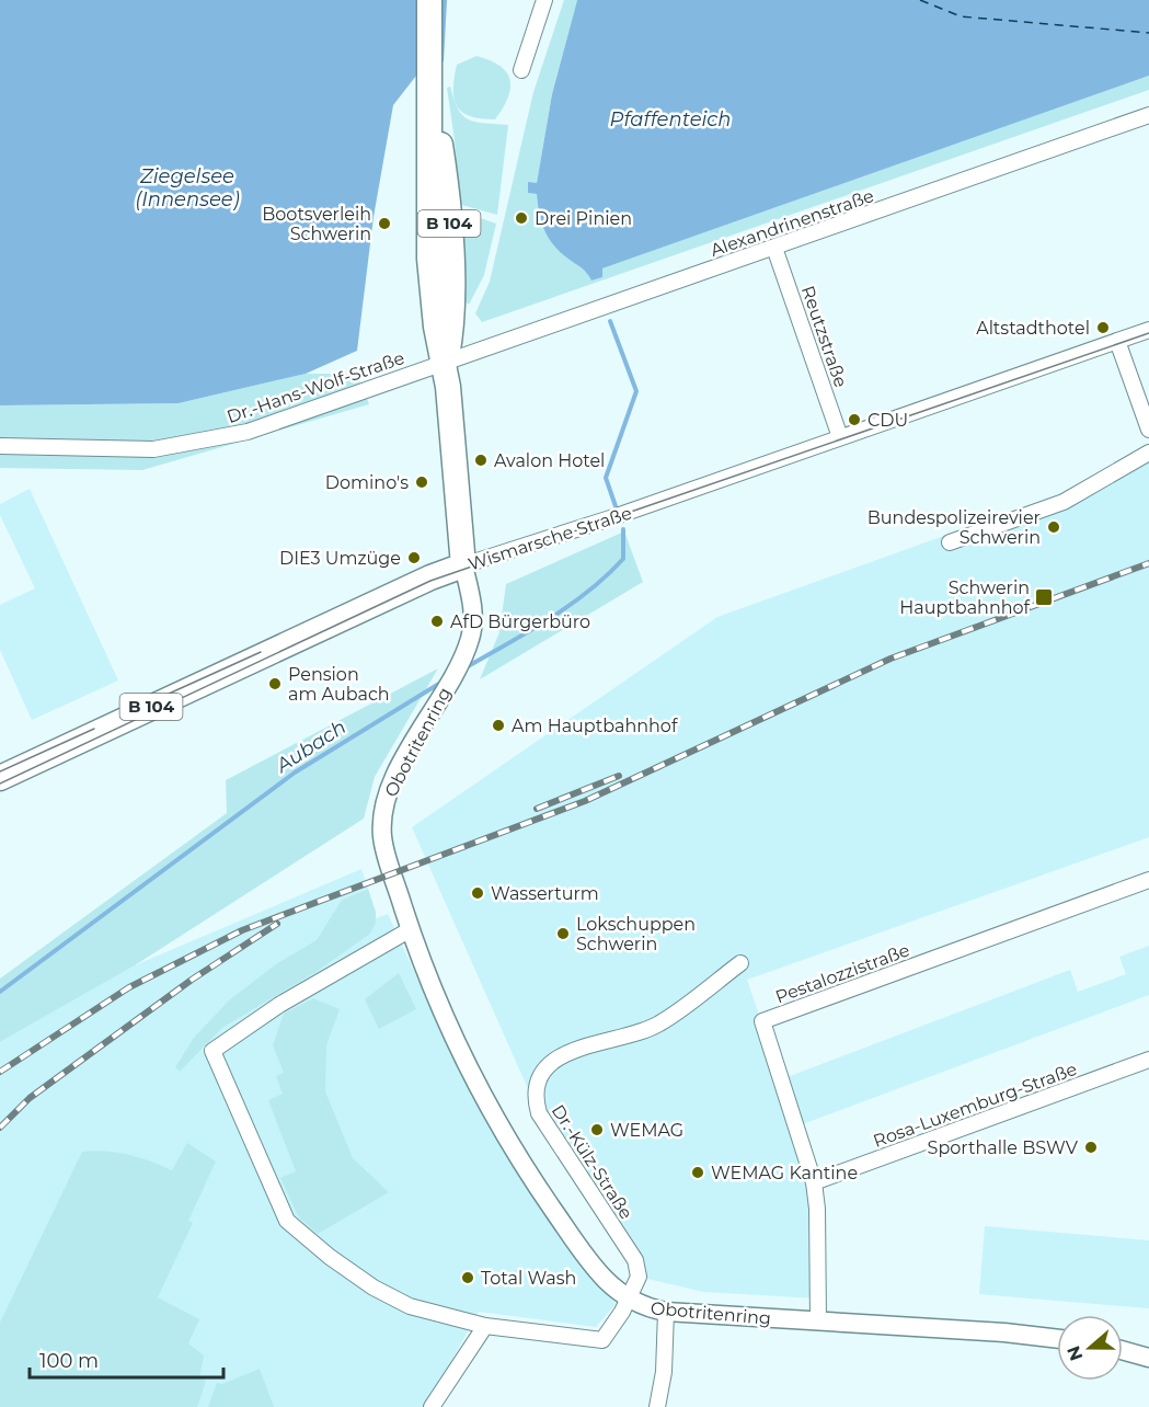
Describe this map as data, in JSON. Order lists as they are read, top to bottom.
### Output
{
  "streets": {
    "main road": ["B 104", "Wismarsche Straße"],
    "street": [
      "Alexandrinenstraße",
      "Reutzstraße",
      "Dr.-Hans-Wolf-Straße",
      "Obotritenring",
      "Pestalozzistraße",
      "Rosa-Luxemburg-Straße",
      "Dr.-Külz-Straße"
    ]
  },
  "crossings": [
    ["Alexandrinenstraße", "B 104"],
    ["Alexandrinenstraße", "Reutzstraße"],
    ["Alexandrinenstraße", "Dr.-Hans-Wolf-Straße"],
    ["B 104", "Dr.-Hans-Wolf-Straße"],
    ["B 104", "Wismarsche Straße"],
    ["B 104", "Obotritenring"],
    ["Reutzstraße", "Wismarsche Straße"],
    ["Wismarsche Straße", "Obotritenring"],
    ["Obotritenring", "Pestalozzistraße"],
    ["Obotritenring", "Dr.-Külz-Straße"],
    ["Pestalozzistraße", "Rosa-Luxemburg-Straße"]
  ],
  "water": ["Pfaffenteich", "Ziegelsee (Innensee)", "Aubach"],
  "places": {
    "other": [
      "Drei Pinien",
      "Bootsverleih Schwerin",
      "Altstadthotel",
      "CDU",
      "Avalon Hotel",
      "Domino's",
      "Bundespolizeirevier Schwerin",
      "DIE3 Umzüge",
      "AfD Bürgerbüro",
      "Pension am Aubach",
      "Am Hauptbahnhof",
      "Wasserturm",
      "Lokschuppen Schwerin",
      "WEMAG",
      "Sporthalle BSWV",
      "WEMAG Kantine",
      "Total Wash"
    ],
    "transit": ["Schwerin Hauptbahnhof"]
  },
  "scale_bar": "100 m",
  "north": "left"
}
